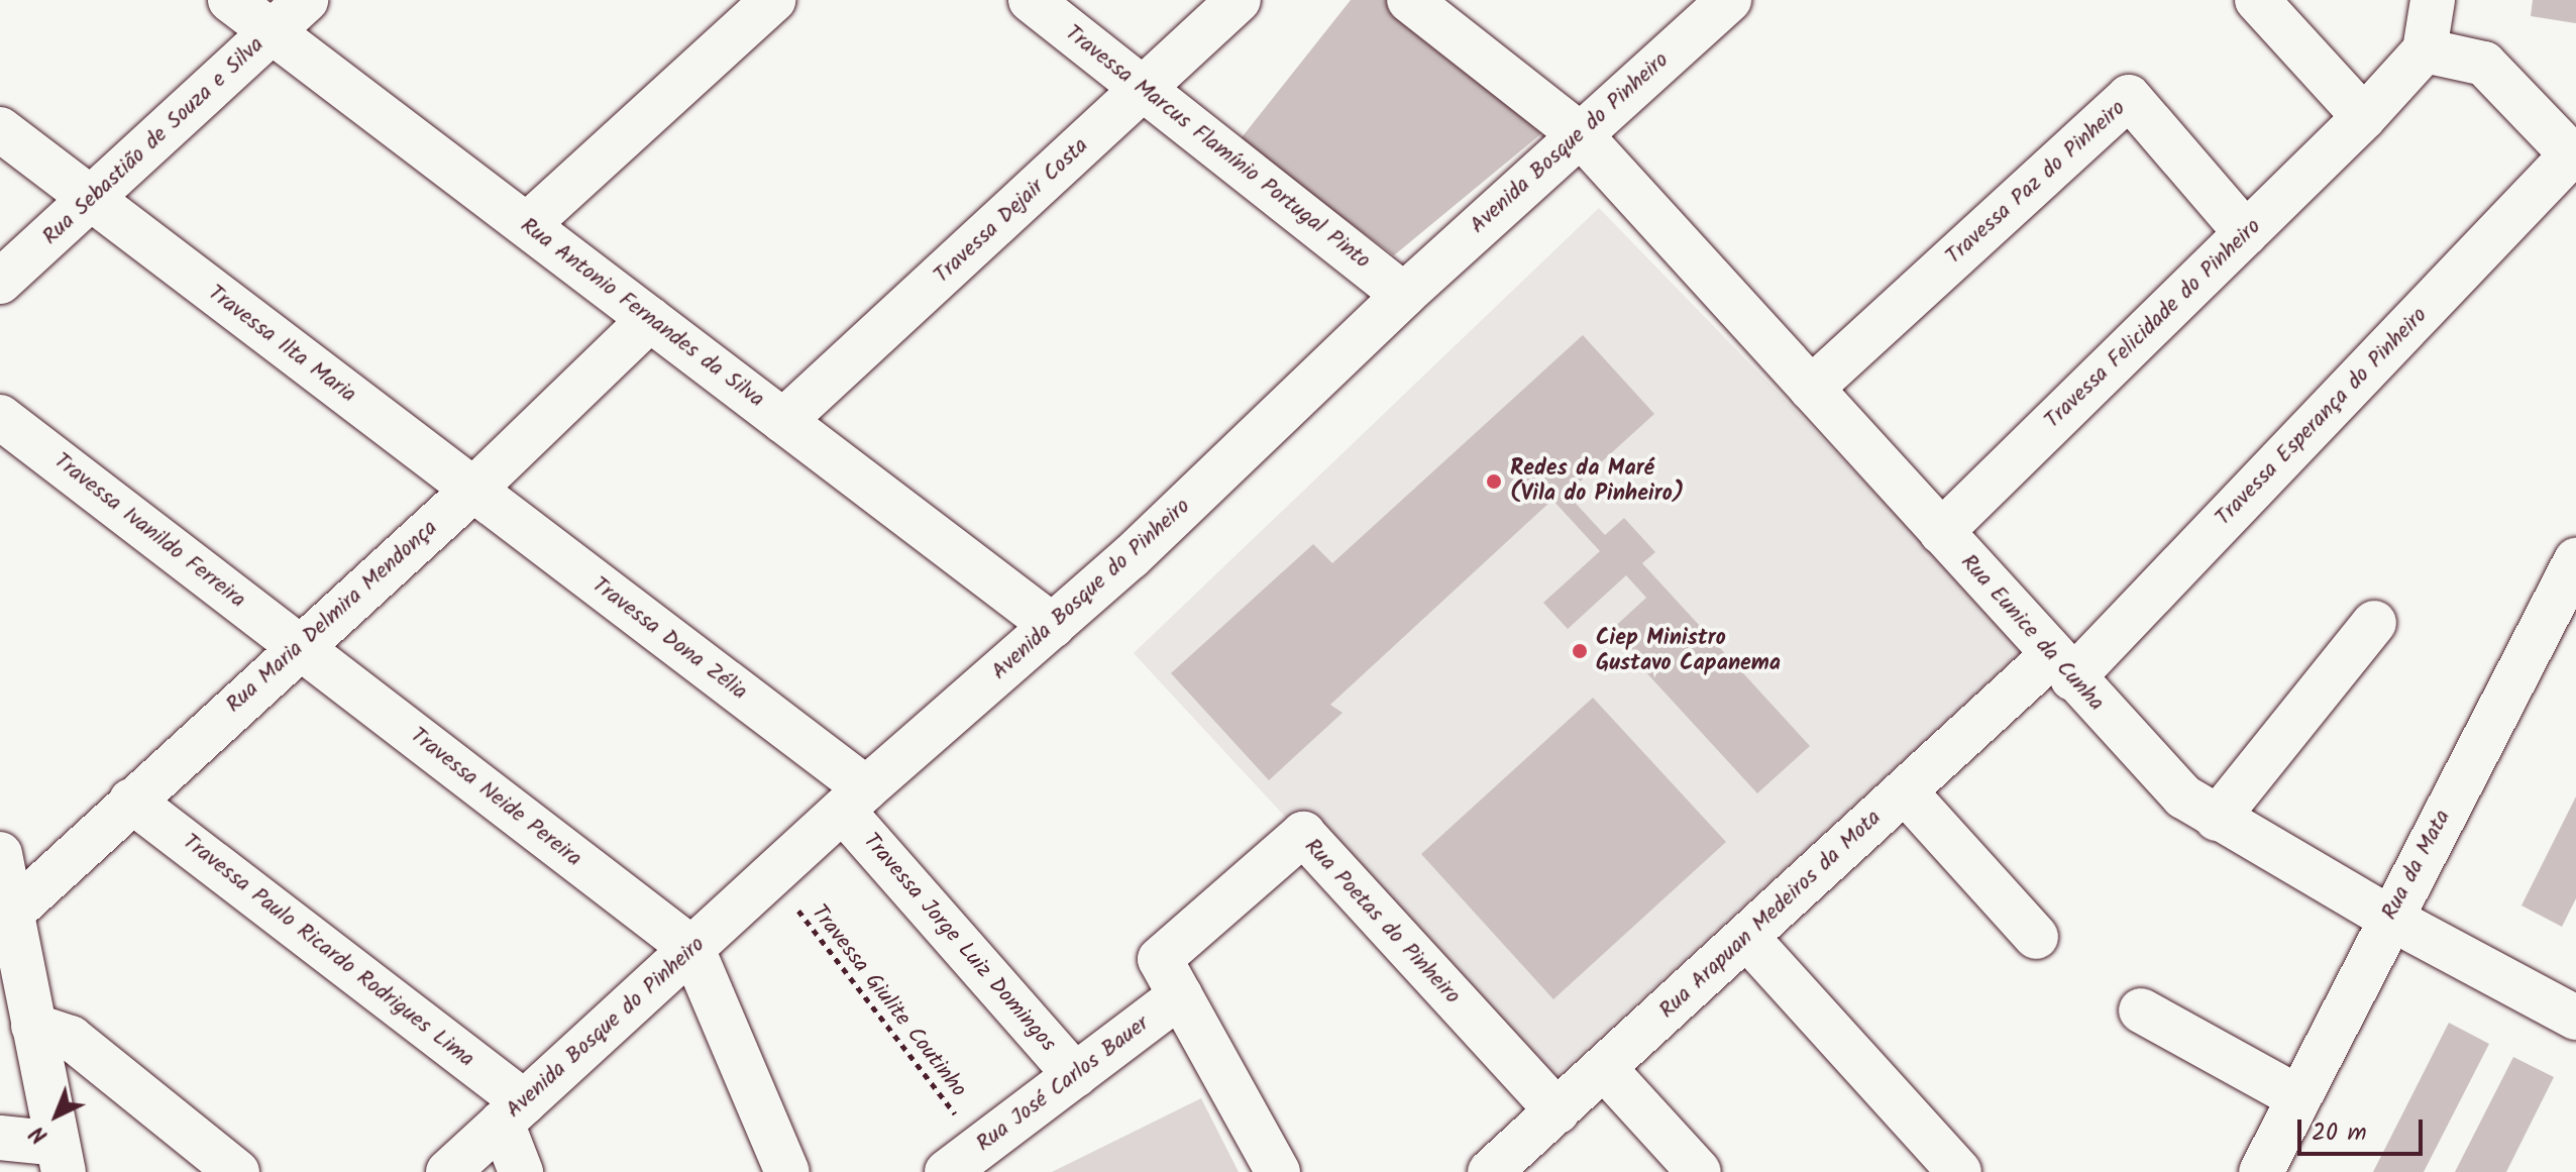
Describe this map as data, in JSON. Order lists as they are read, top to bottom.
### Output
{
  "streets": {
    "street": [
      "Rua Sebastião de Souza e Silva",
      "Avenida Bosque do Pinheiro",
      "Travessa Marcus Flamínio Portugal Pinto",
      "Travessa Paz do Pinheiro",
      "Travessa Dejair Costa",
      "Rua Antonio Fernandes da Silva",
      "Travessa Felicidade do Pinheiro",
      "Travessa Ilta Maria",
      "Travessa Esperança do Pinheiro",
      "Travessa Ivanildo Ferreira",
      "Rua Maria Delmira Mendonça",
      "Rua Eunice da Cunha",
      "Travessa Dona Zélia",
      "Travessa Neide Pereira",
      "Rua da Mata",
      "Rua Arapuan Medeiros da Mota",
      "Rua Poetas do Pinheiro",
      "Travessa Jorge Luiz Domingos",
      "Travessa Paulo Ricardo Rodrigues Lima",
      "Rua José Carlos Bauer"
    ],
    "path": ["Travessa Giulite Coutinho"]
  },
  "crossings": [
    ["Rua Sebastião de Souza e Silva", "Rua Antonio Fernandes da Silva"],
    ["Rua Sebastião de Souza e Silva", "Travessa Ilta Maria"],
    ["Avenida Bosque do Pinheiro", "Travessa Marcus Flamínio Portugal Pinto"],
    ["Avenida Bosque do Pinheiro", "Rua Antonio Fernandes da Silva"],
    ["Avenida Bosque do Pinheiro", "Rua Eunice da Cunha"],
    ["Avenida Bosque do Pinheiro", "Travessa Dona Zélia"],
    ["Avenida Bosque do Pinheiro", "Travessa Neide Pereira"],
    ["Avenida Bosque do Pinheiro", "Travessa Jorge Luiz Domingos"],
    ["Avenida Bosque do Pinheiro", "Travessa Paulo Ricardo Rodrigues Lima"],
    ["Avenida Bosque do Pinheiro", "Travessa Giulite Coutinho"],
    ["Travessa Marcus Flamínio Portugal Pinto", "Travessa Dejair Costa"],
    ["Travessa Paz do Pinheiro", "Travessa Felicidade do Pinheiro"],
    ["Travessa Paz do Pinheiro", "Rua Eunice da Cunha"],
    ["Travessa Dejair Costa", "Rua Antonio Fernandes da Silva"],
    ["Rua Antonio Fernandes da Silva", "Rua Maria Delmira Mendonça"],
    ["Travessa Felicidade do Pinheiro", "Rua Eunice da Cunha"],
    ["Travessa Ilta Maria", "Rua Maria Delmira Mendonça"],
    ["Travessa Ilta Maria", "Travessa Dona Zélia"],
    ["Travessa Esperança do Pinheiro", "Rua Eunice da Cunha"],
    ["Travessa Esperança do Pinheiro", "Rua Arapuan Medeiros da Mota"],
    ["Travessa Ivanildo Ferreira", "Rua Maria Delmira Mendonça"],
    ["Travessa Ivanildo Ferreira", "Travessa Neide Pereira"],
    ["Rua Maria Delmira Mendonça", "Travessa Dona Zélia"],
    ["Rua Maria Delmira Mendonça", "Travessa Neide Pereira"],
    ["Rua Maria Delmira Mendonça", "Travessa Paulo Ricardo Rodrigues Lima"],
    ["Rua Eunice da Cunha", "Rua da Mata"],
    ["Rua Eunice da Cunha", "Rua Arapuan Medeiros da Mota"],
    ["Travessa Dona Zélia", "Travessa Jorge Luiz Domingos"],
    ["Rua Arapuan Medeiros da Mota", "Rua Poetas do Pinheiro"],
    ["Rua Poetas do Pinheiro", "Rua José Carlos Bauer"],
    ["Travessa Jorge Luiz Domingos", "Rua José Carlos Bauer"],
    ["Travessa Giulite Coutinho", "Rua José Carlos Bauer"]
  ],
  "places": ["Redes da Maré (Vila do Pinheiro)", "Ciep Ministro Gustavo Capanema"],
  "scale_bar": "20 m",
  "north": "bottom left"
}
